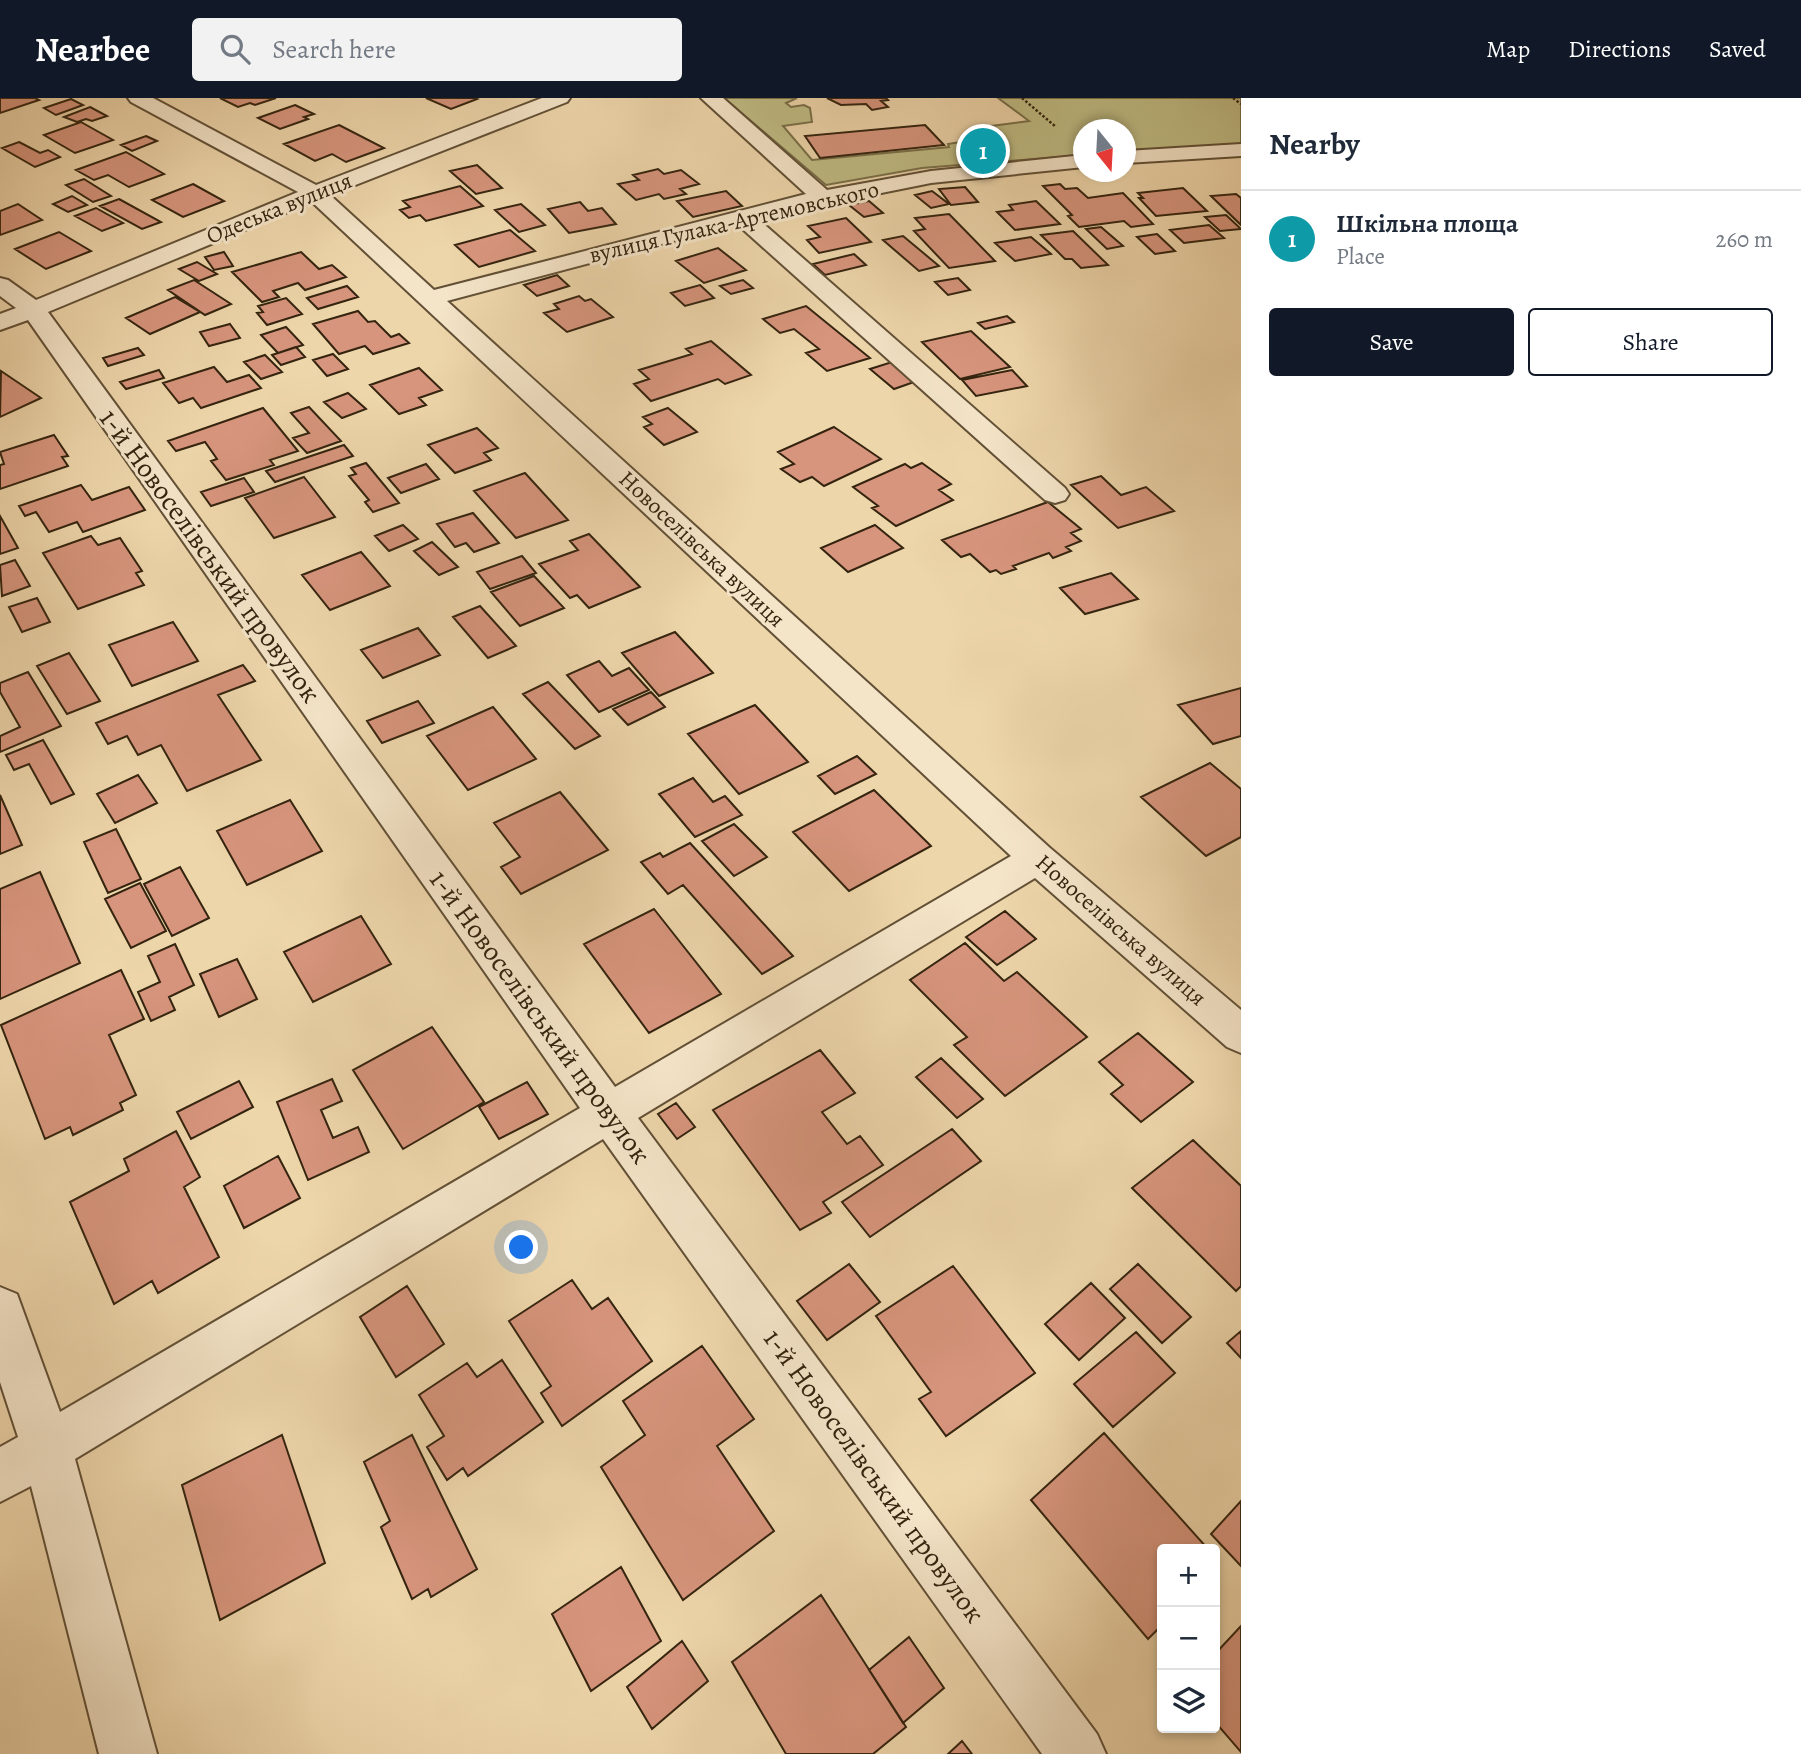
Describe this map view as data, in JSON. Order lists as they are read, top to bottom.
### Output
{
  "streets": {
    "street": [
      "Одеська вулиця",
      "вулиця Гулака-Артемовського",
      "Новоселівська вулиця",
      "1-й Новоселівський провулок"
    ]
  },
  "crossings": [
    ["Одеська вулиця", "Новоселівська вулиця"],
    ["Одеська вулиця", "1-й Новоселівський провулок"],
    ["вулиця Гулака-Артемовського", "Новоселівська вулиця"]
  ],
  "north": "bottom",
  "page": {
    "header": "Nearbee",
    "search": "Search here",
    "nav": ["Map", "Directions", "Saved"],
    "heading": "Nearby",
    "pins": "1",
    "list": [
      {
        "mark": "1",
        "name": "Шкільна площа",
        "note": "Place",
        "value": "260 m"
      }
    ],
    "buttons": ["Save", "Share"],
    "map_buttons": ["+", "−"]
  }
}
